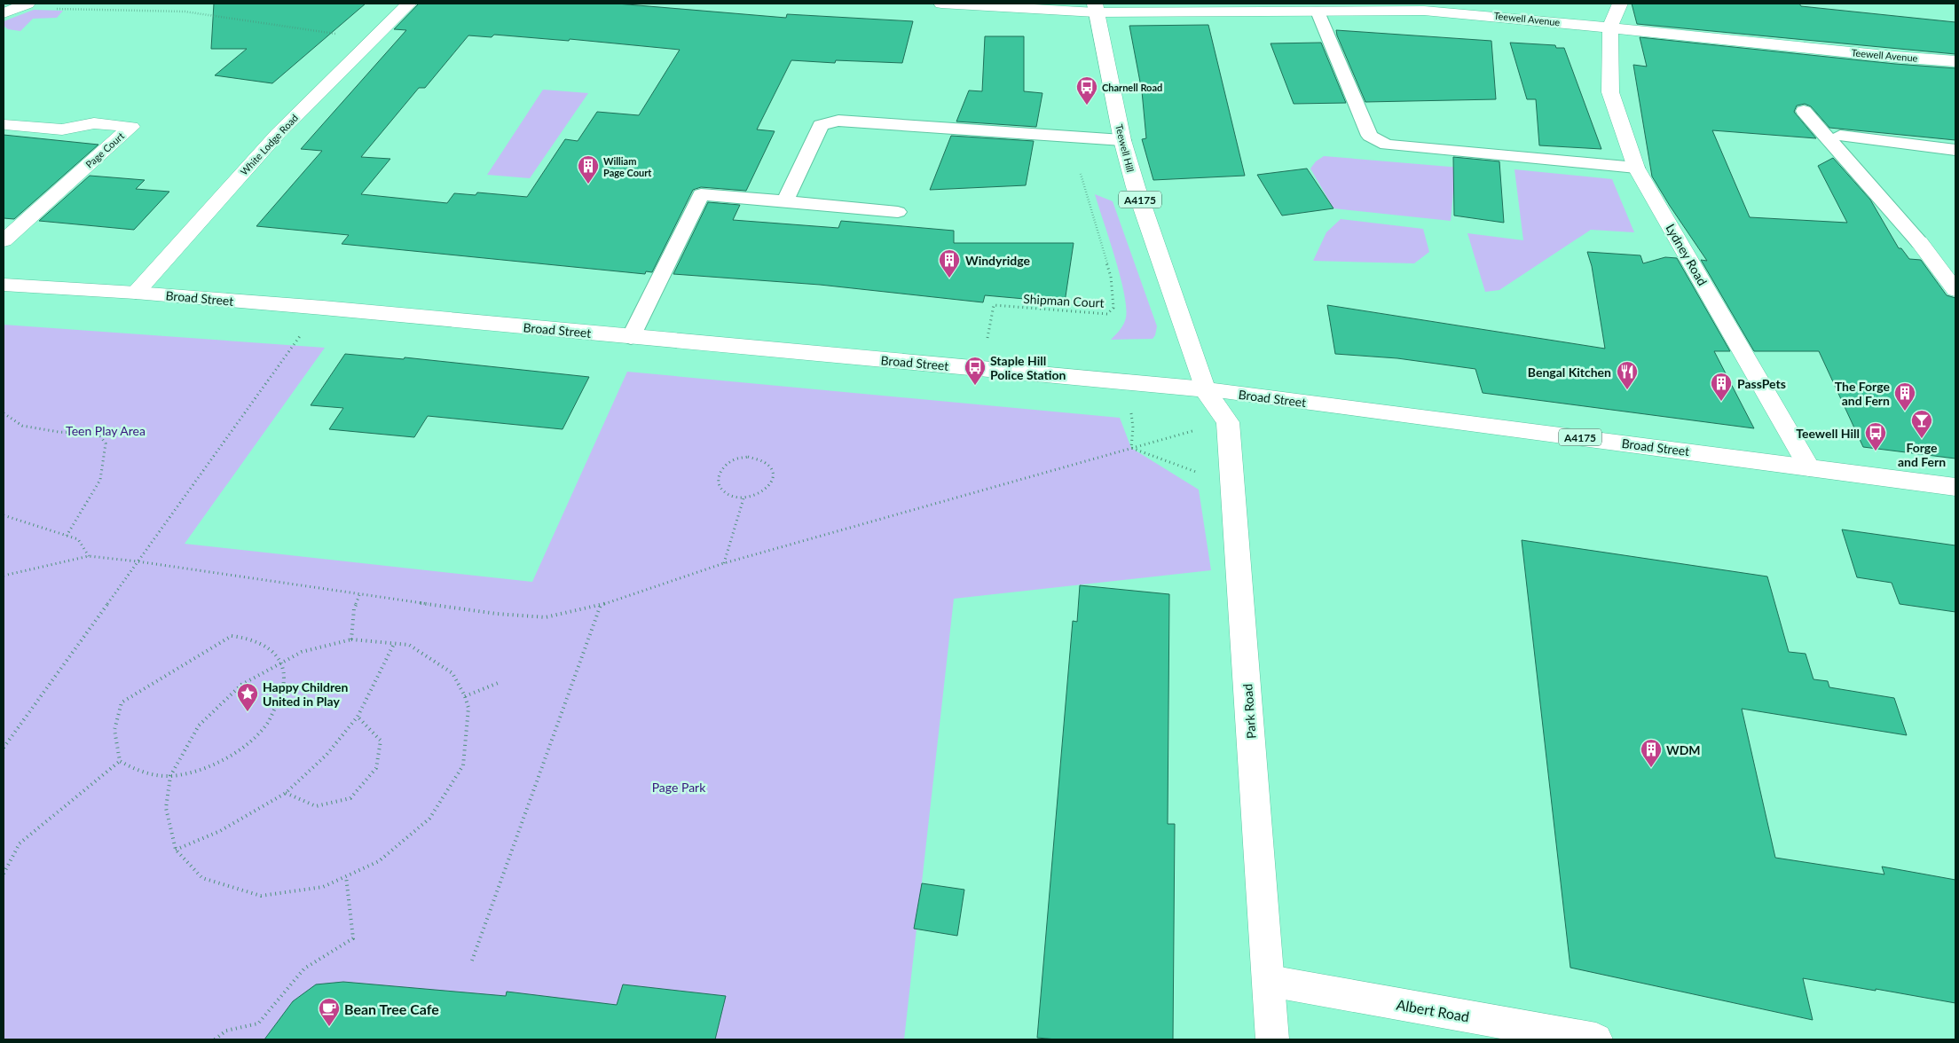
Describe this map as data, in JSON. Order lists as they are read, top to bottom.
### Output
{
  "streets": {
    "street": [
      "Teewell Avenue",
      "White Lodge Road",
      "Teewell Hill",
      "Page Court",
      "A4175",
      "Lydney Road",
      "Broad Street",
      "Park Road",
      "Albert Road"
    ],
    "path": ["Shipman Court"]
  },
  "crossings": [
    ["Teewell Avenue", "Teewell Hill"],
    ["Teewell Avenue", "Lydney Road"],
    ["White Lodge Road", "Broad Street"],
    ["Teewell Hill", "Broad Street"],
    ["Lydney Road", "Broad Street"],
    ["Park Road", "Albert Road"]
  ],
  "parks": ["Teen Play Area", "Page Park"],
  "places": {
    "bus stop": ["Charnell Road", "Staple Hill Police Station", "Teewell Hill"],
    "building": [
      "William Page Court",
      "Windyridge",
      "PassPets",
      "The Forge and Fern",
      "WDM"
    ],
    "restaurant": ["Bengal Kitchen"],
    "bar": ["Forge and Fern"],
    "place": ["Happy Children United in Play"],
    "cafe": ["Bean Tree Cafe"]
  }
}
